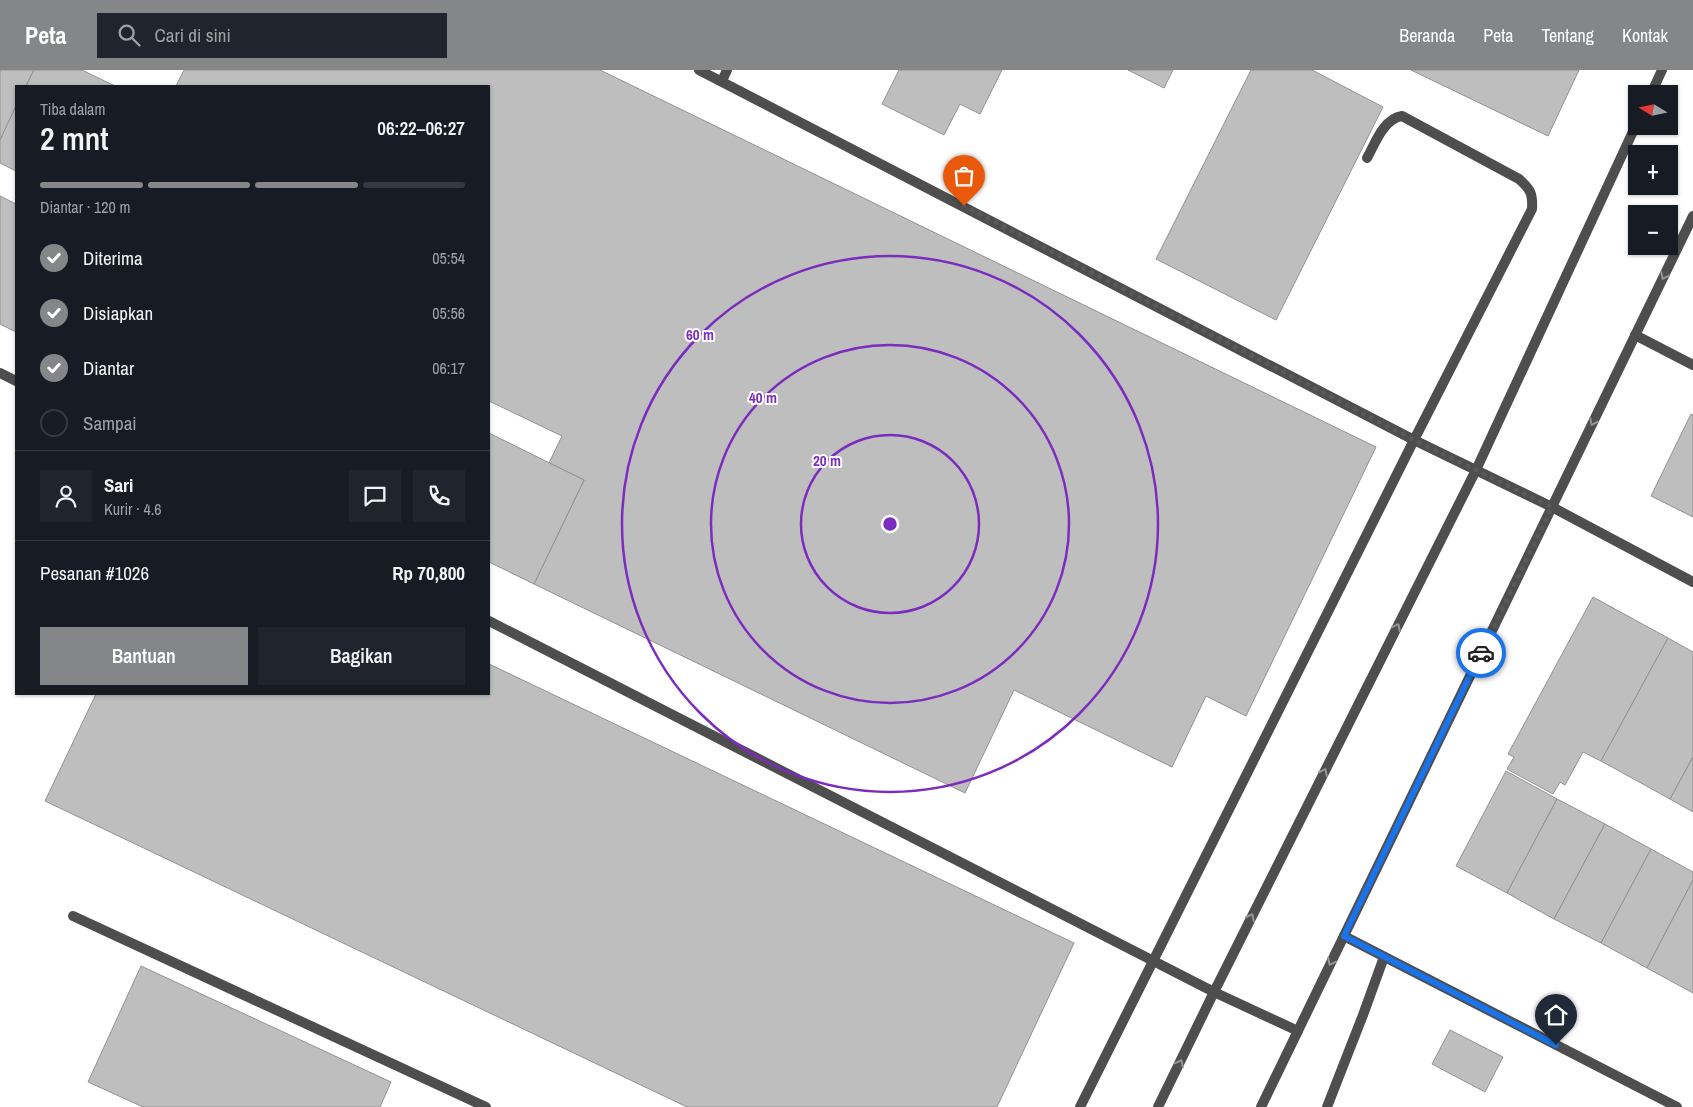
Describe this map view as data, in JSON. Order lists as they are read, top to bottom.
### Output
{
  "north": "left",
  "page": {
    "header": "Peta",
    "search": "Cari di sini",
    "nav": [
      "Beranda",
      "Peta",
      "Tentang",
      "Kontak"
    ],
    "map_buttons": ["+", "−"],
    "heading": ["2 mnt", "Tiba dalam", "06:22–06:27"],
    "panel": [
      "Sari",
      "Kurir · 4.6",
      "Pesanan #1026",
      "Rp 70,800"
    ],
    "bar": "Diantar · 120 m",
    "list": [
      ["Diterima", "05:54"],
      ["Disiapkan", "05:56"],
      ["Diantar", "06:17"],
      "Sampai"
    ],
    "buttons": ["Bantuan", "Bagikan"]
  },
  "rings": ["60 m", "40 m", "20 m"]
}
